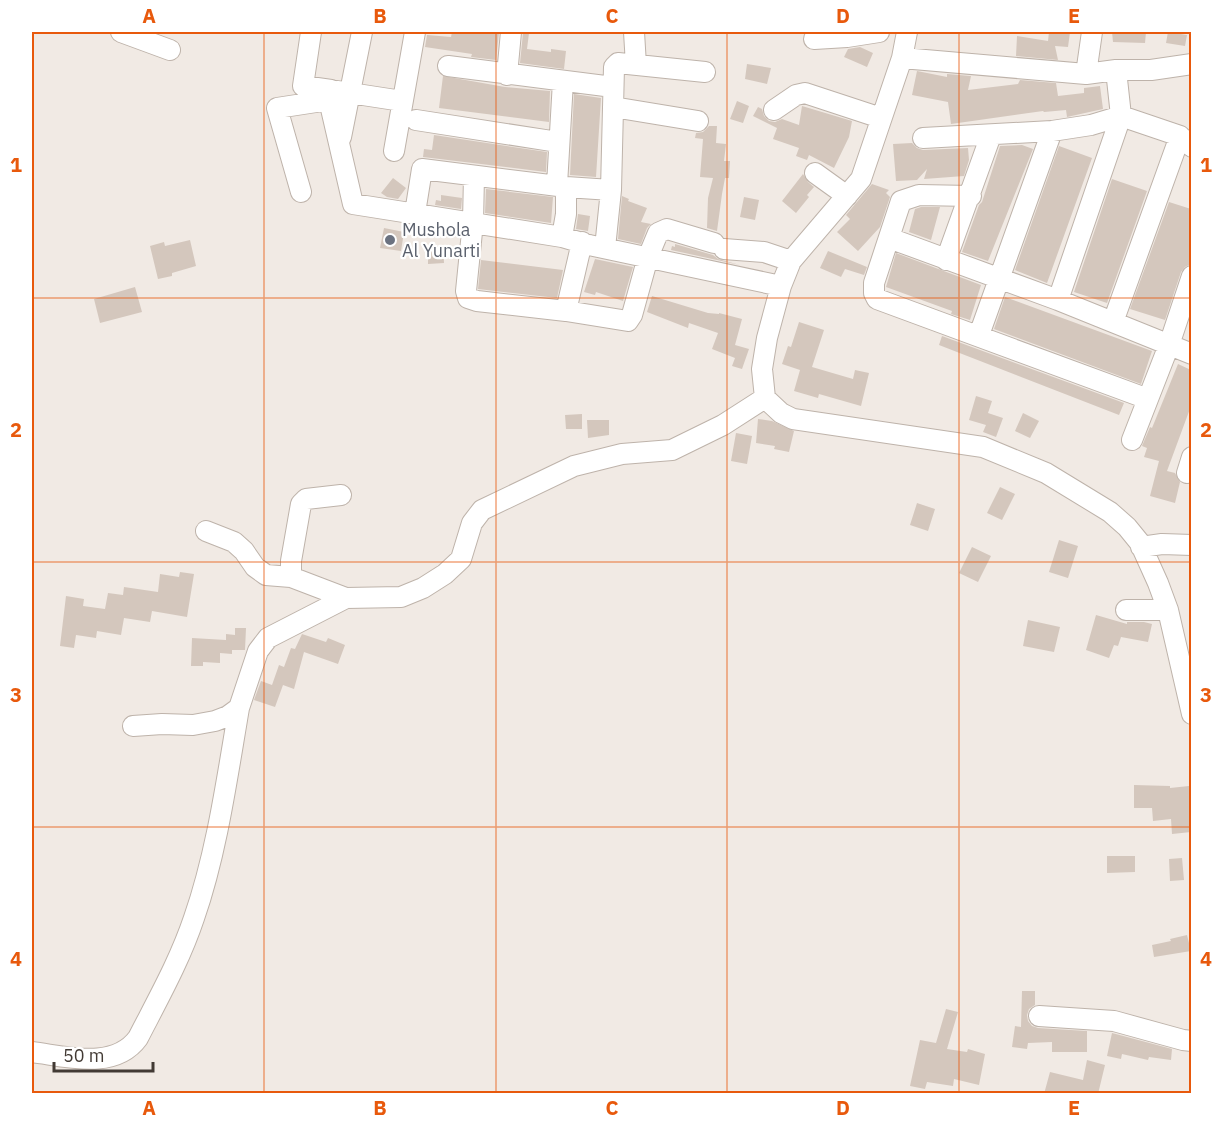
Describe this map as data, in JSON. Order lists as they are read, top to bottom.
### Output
{
  "places": ["Mushola Al Yunarti"],
  "scale_bar": "50 m",
  "grid": {
    "columns": [
      "A",
      "B",
      "C",
      "D",
      "E"
    ],
    "rows": [
      "1",
      "2",
      "3",
      "4"
    ]
  }
}
